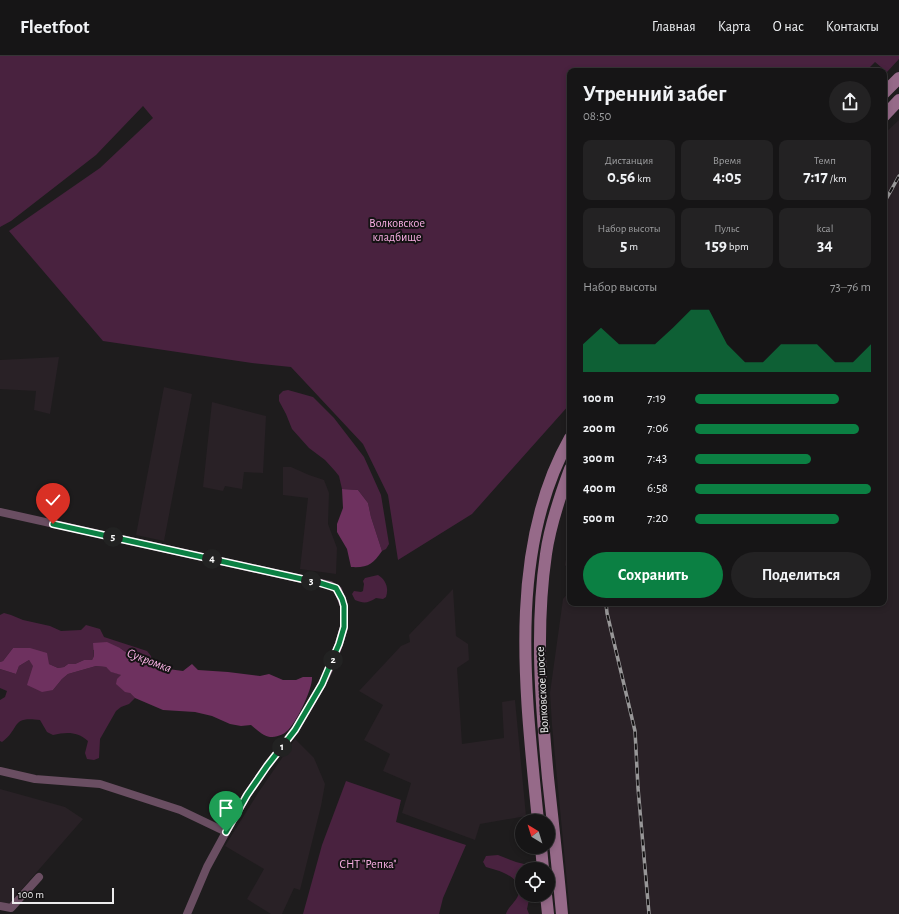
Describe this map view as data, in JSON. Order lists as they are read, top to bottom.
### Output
{
  "streets": {
    "main road": ["Волковское шоссе"]
  },
  "water": ["Сукромка"],
  "parks": ["Волковское кладбище", "СНТ \"Репка\""],
  "scale_bar": "100 m",
  "north": "top left",
  "page": {
    "header": "Fleetfoot",
    "nav": [
      "Главная",
      "Карта",
      "О нас",
      "Контакты"
    ],
    "heading": ["Утренний забег", "08:50"],
    "stats": [
      ["Дистанция", "0.56 km"],
      ["Время", "4:05"],
      ["Темп", "7:17 /km"],
      ["Набор высоты", "5 m"],
      ["Пульс", "159 bpm"],
      ["kcal", "34"]
    ],
    "chart": ["Набор высоты", "73–76 m"],
    "list": [
      {
        "name": "100 m",
        "note": "7:19"
      },
      {
        "name": "200 m",
        "note": "7:06"
      },
      {
        "name": "300 m",
        "note": "7:43"
      },
      {
        "name": "400 m",
        "note": "6:58"
      },
      {
        "name": "500 m",
        "note": "7:20"
      }
    ],
    "pins": [
      "5",
      "4",
      "3",
      "2",
      "1"
    ],
    "buttons": ["Сохранить", "Поделиться"],
    "scale": "100 m"
  }
}
